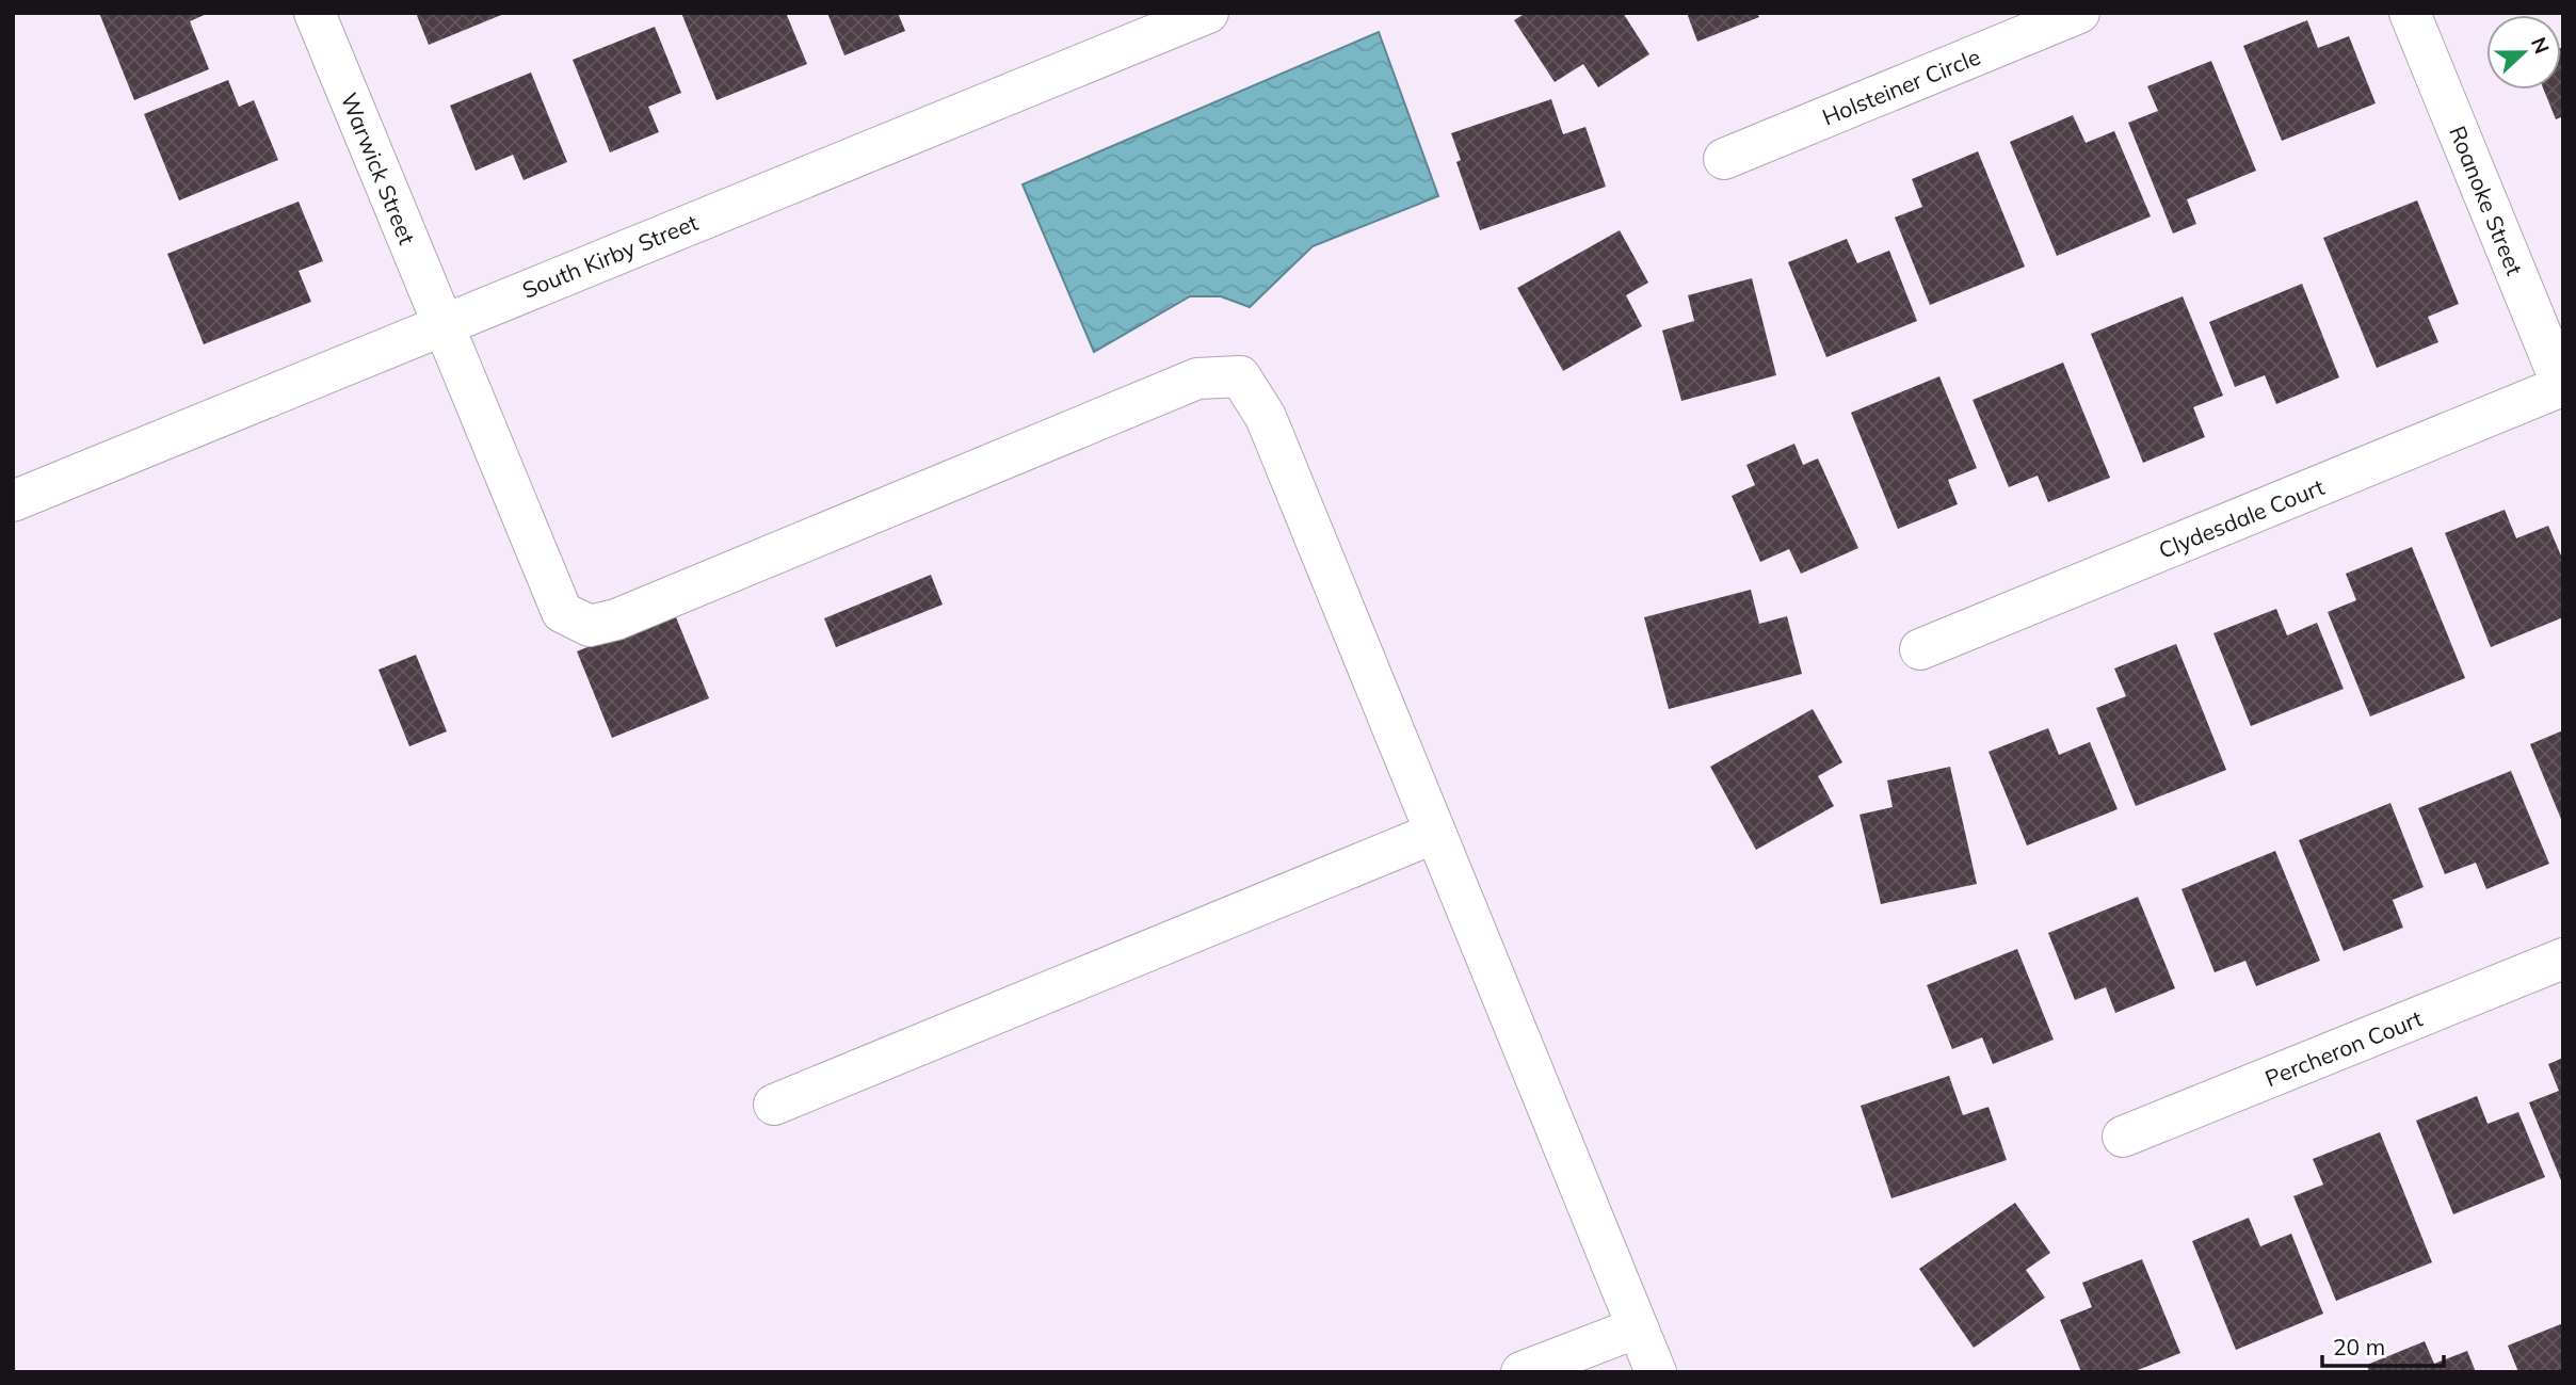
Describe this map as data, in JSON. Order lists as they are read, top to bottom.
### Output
{
  "streets": {
    "street": [
      "Holsteiner Circle",
      "Warwick Street",
      "Roanoke Street",
      "South Kirby Street",
      "Clydesdale Court",
      "Percheron Court"
    ]
  },
  "crossings": [
    ["Warwick Street", "South Kirby Street"],
    ["Roanoke Street", "Clydesdale Court"]
  ],
  "scale_bar": "20 m",
  "north": "right"
}
